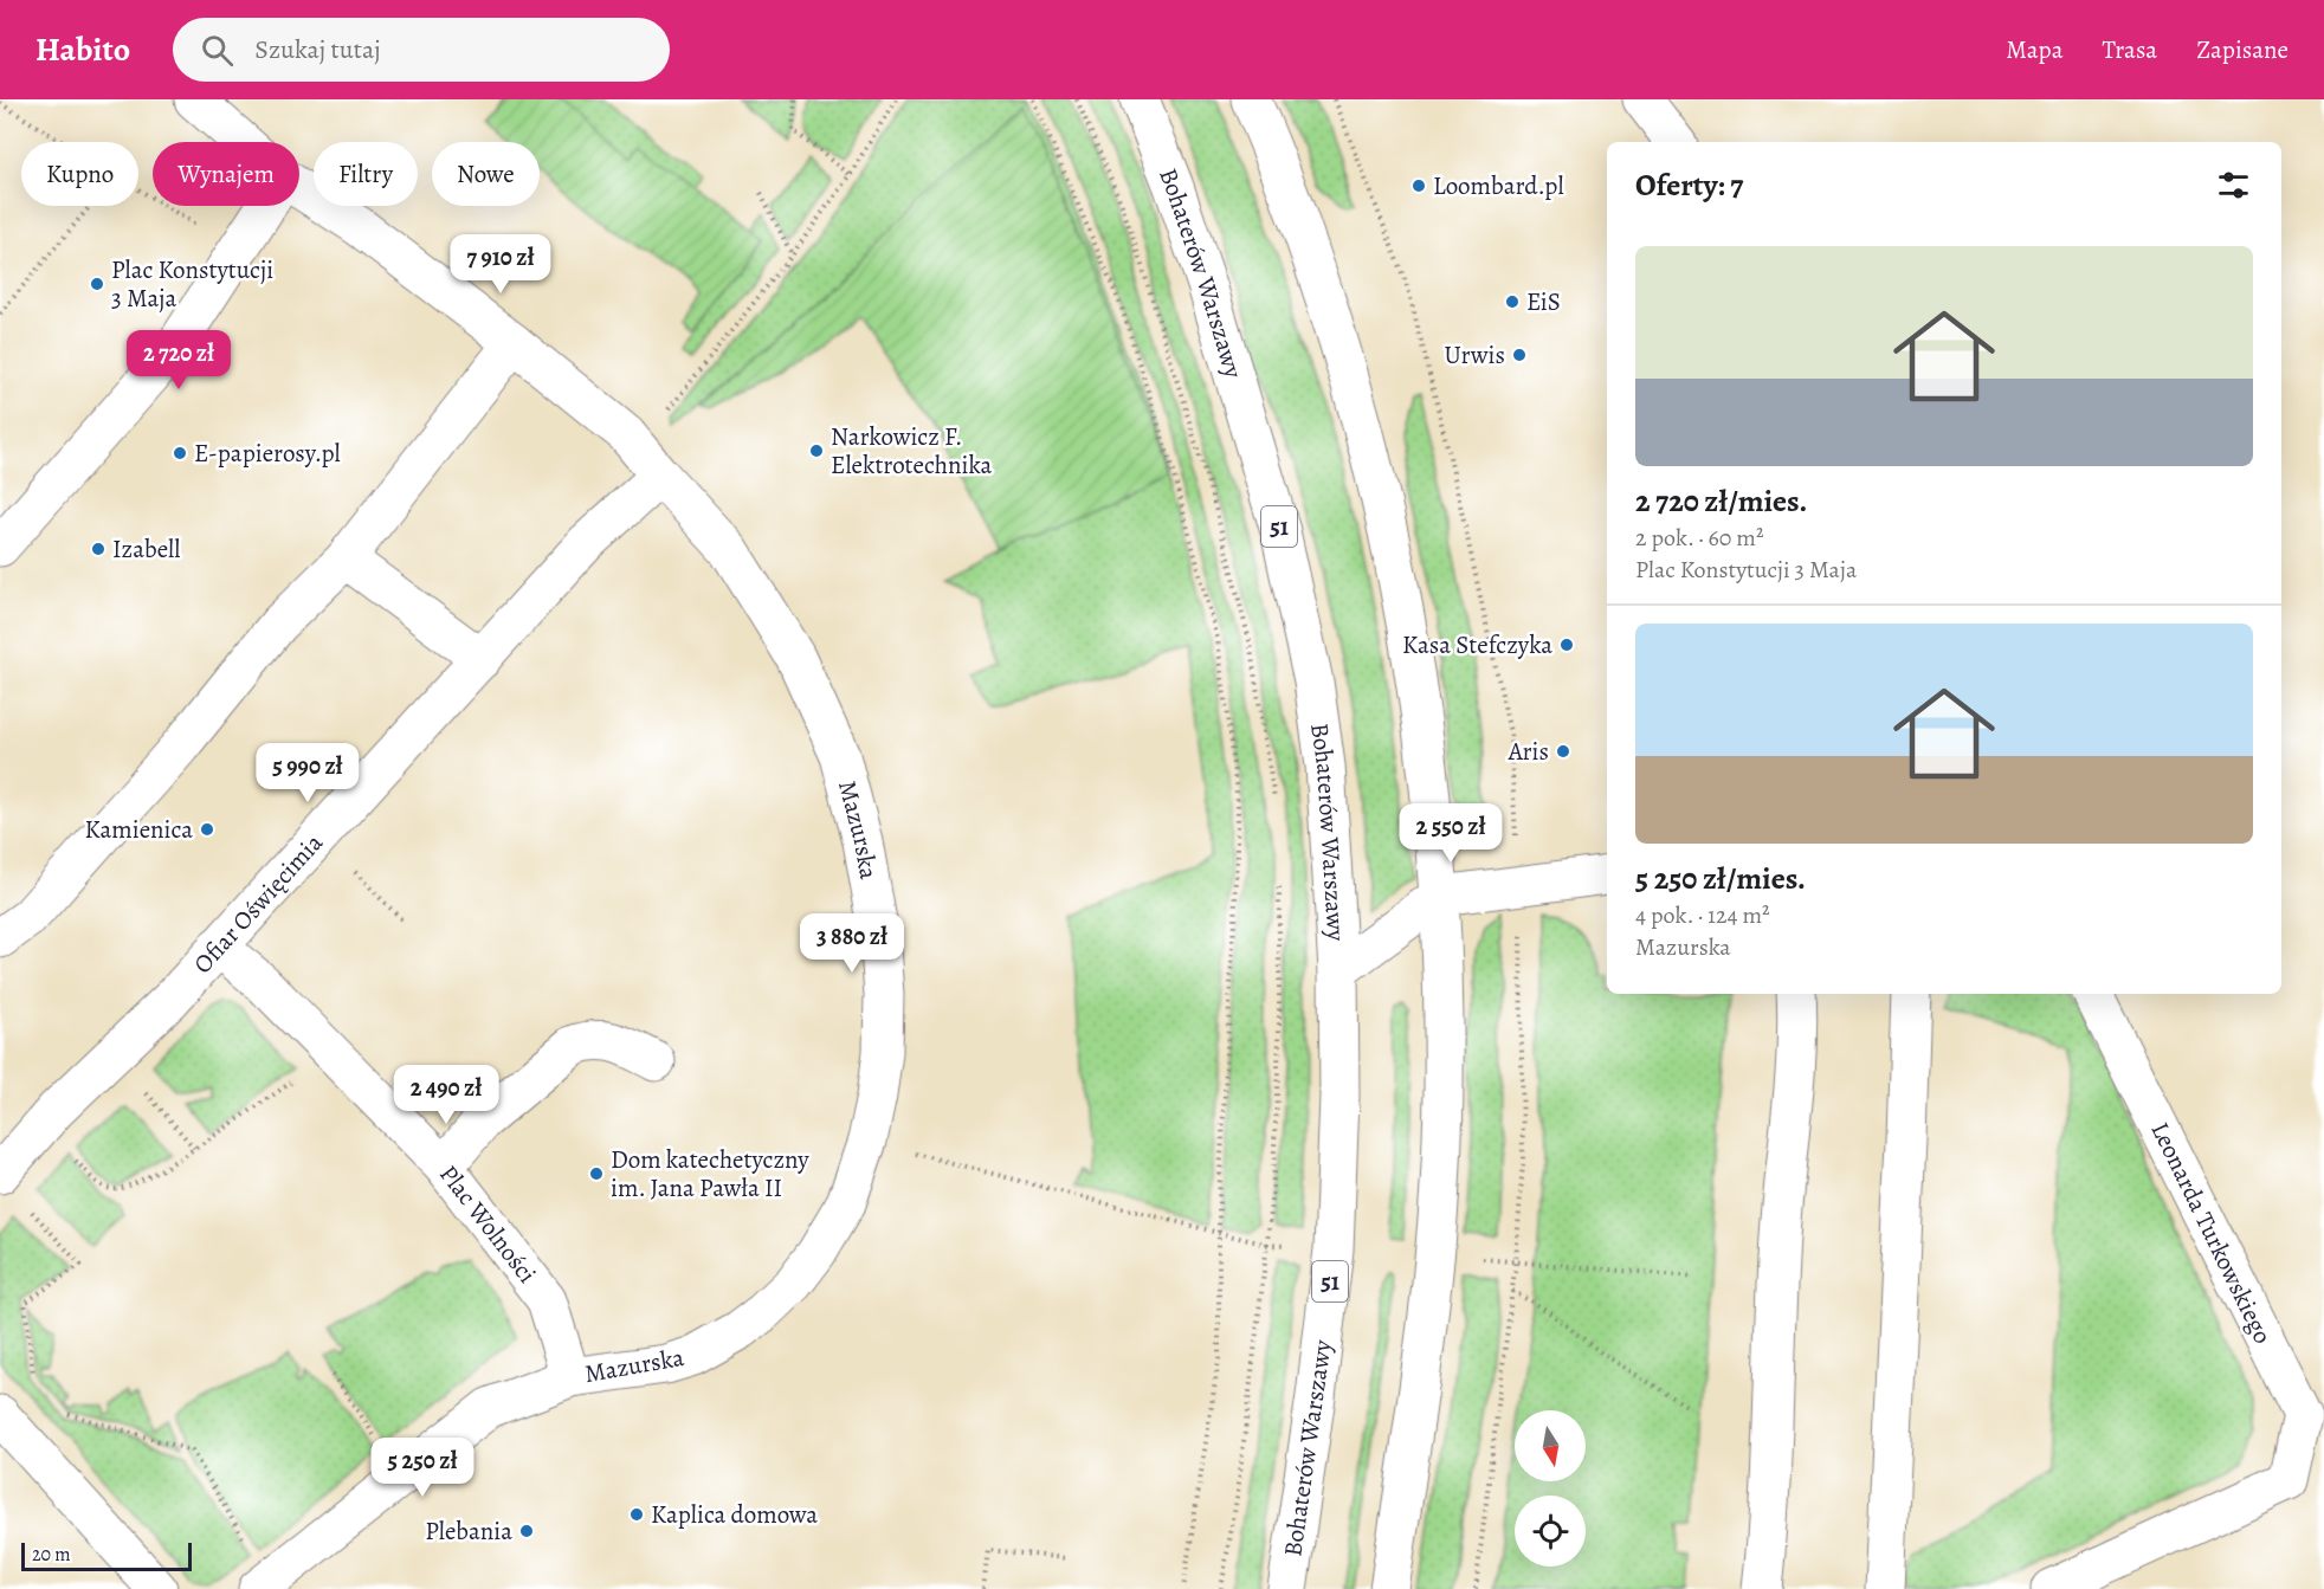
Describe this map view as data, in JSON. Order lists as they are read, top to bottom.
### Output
{
  "streets": {
    "street": [
      "Bohaterów Warszawy",
      "51",
      "Mazurska",
      "Ofiar Oświęcimia",
      "Plac Wolności",
      "Leonarda Turkowskiego"
    ]
  },
  "crossings": [
    ["Mazurska", "Ofiar Oświęcimia"],
    ["Mazurska", "Plac Wolności"],
    ["Ofiar Oświęcimia", "Plac Wolności"]
  ],
  "places": [
    "Loombard.pl",
    "Plac Konstytucji 3 Maja",
    "EiS",
    "Urwis",
    "Narkowicz F. Elektrotechnika",
    "E-papierosy.pl",
    "Izabell",
    "Kasa Stefczyka",
    "Aris",
    "Kamienica",
    "Dom katechetyczny im. Jana Pawła II",
    "Kaplica domowa",
    "Plebania"
  ],
  "scale_bar": "20 m",
  "north": "bottom",
  "page": {
    "header": "Habito",
    "search": "Szukaj tutaj",
    "nav": ["Mapa", "Trasa", "Zapisane"],
    "chip": [
      "Kupno",
      "Wynajem",
      "Filtry",
      "Nowe"
    ],
    "heading": "Oferty: 7",
    "list": [
      {
        "name": "2 720 zł/mies.",
        "note": "2 pok. · 60 m² · Plac Konstytucji 3 Maja"
      },
      {
        "name": "5 250 zł/mies.",
        "note": "4 pok. · 124 m² · Mazurska"
      }
    ],
    "price": [
      "7 910 zł",
      "2 720 zł",
      "5 990 zł",
      "2 550 zł",
      "3 880 zł",
      "2 490 zł",
      "5 250 zł"
    ],
    "scale": "20 m"
  }
}
